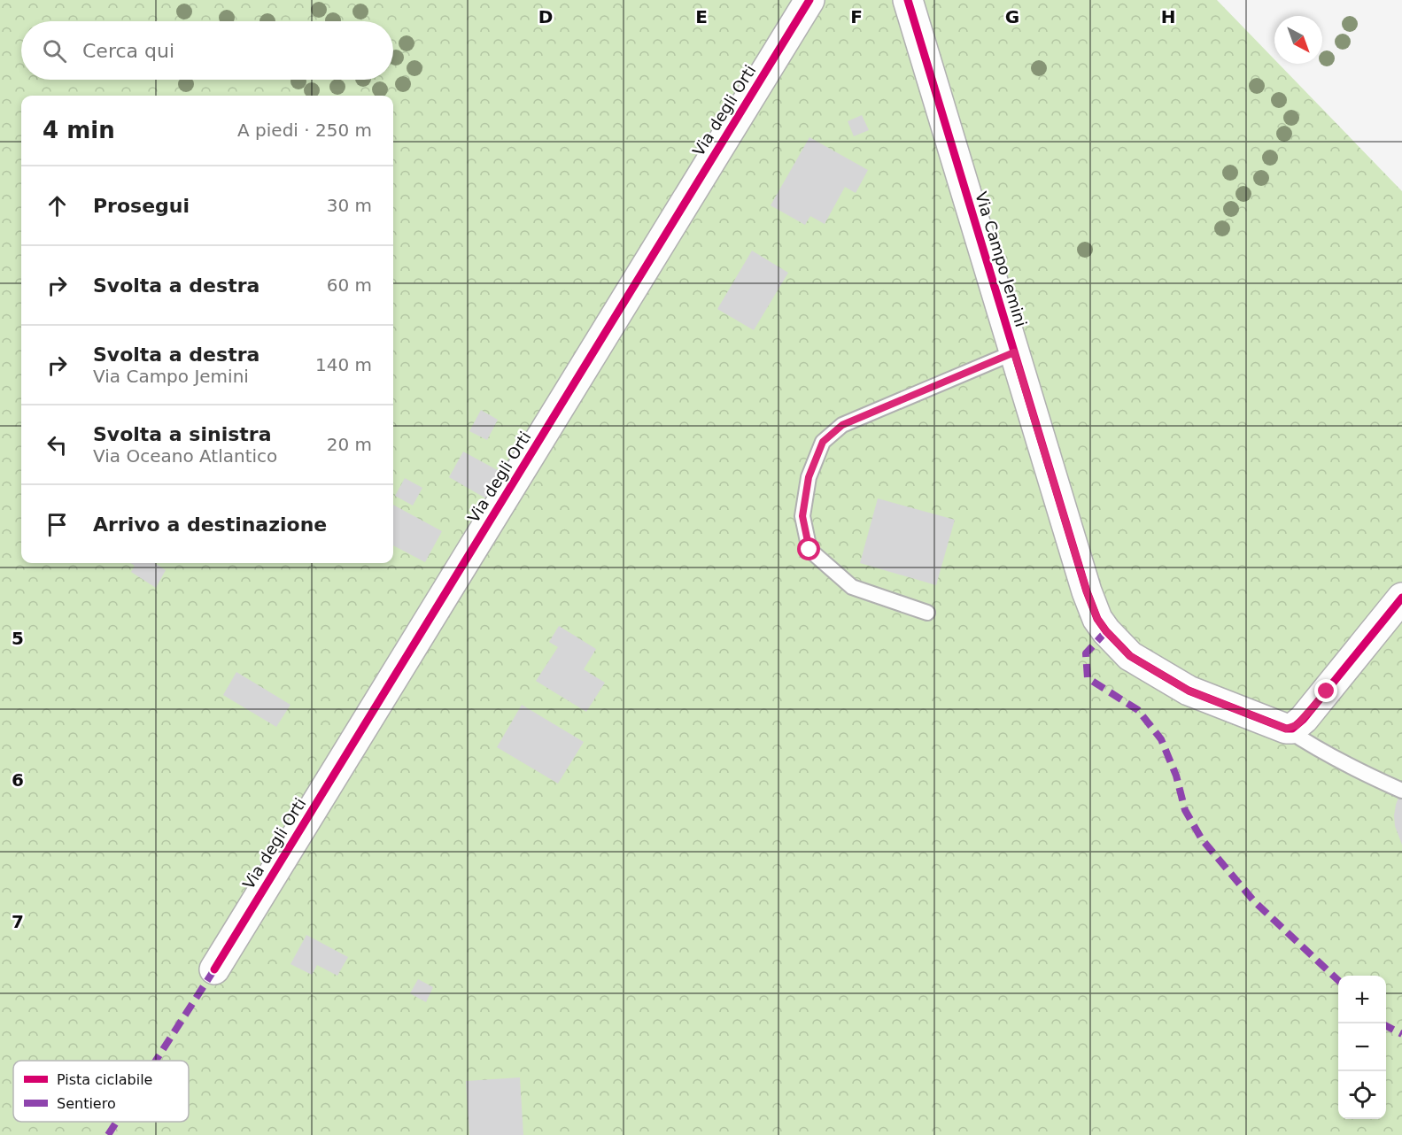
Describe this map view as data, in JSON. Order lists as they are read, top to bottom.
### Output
{
  "streets": {
    "street": ["Via degli Orti", "Via Campo Jemini"]
  },
  "legend": ["Pista ciclabile", "Sentiero"],
  "north": "bottom right",
  "page": {
    "search": "Cerca qui",
    "heading": ["4 min", "A piedi · 250 m"],
    "list": [
      ["Prosegui", "30 m"],
      ["Svolta a destra", "60 m"],
      ["Svolta a destra", "Via Campo Jemini", "140 m"],
      ["Svolta a sinistra", "Via Oceano Atlantico", "20 m"],
      "Arrivo a destinazione"
    ],
    "map_buttons": ["+", "−"]
  },
  "grid": {
    "columns": [
      "D",
      "E",
      "F",
      "G",
      "H"
    ],
    "rows": ["5", "6", "7"]
  }
}
